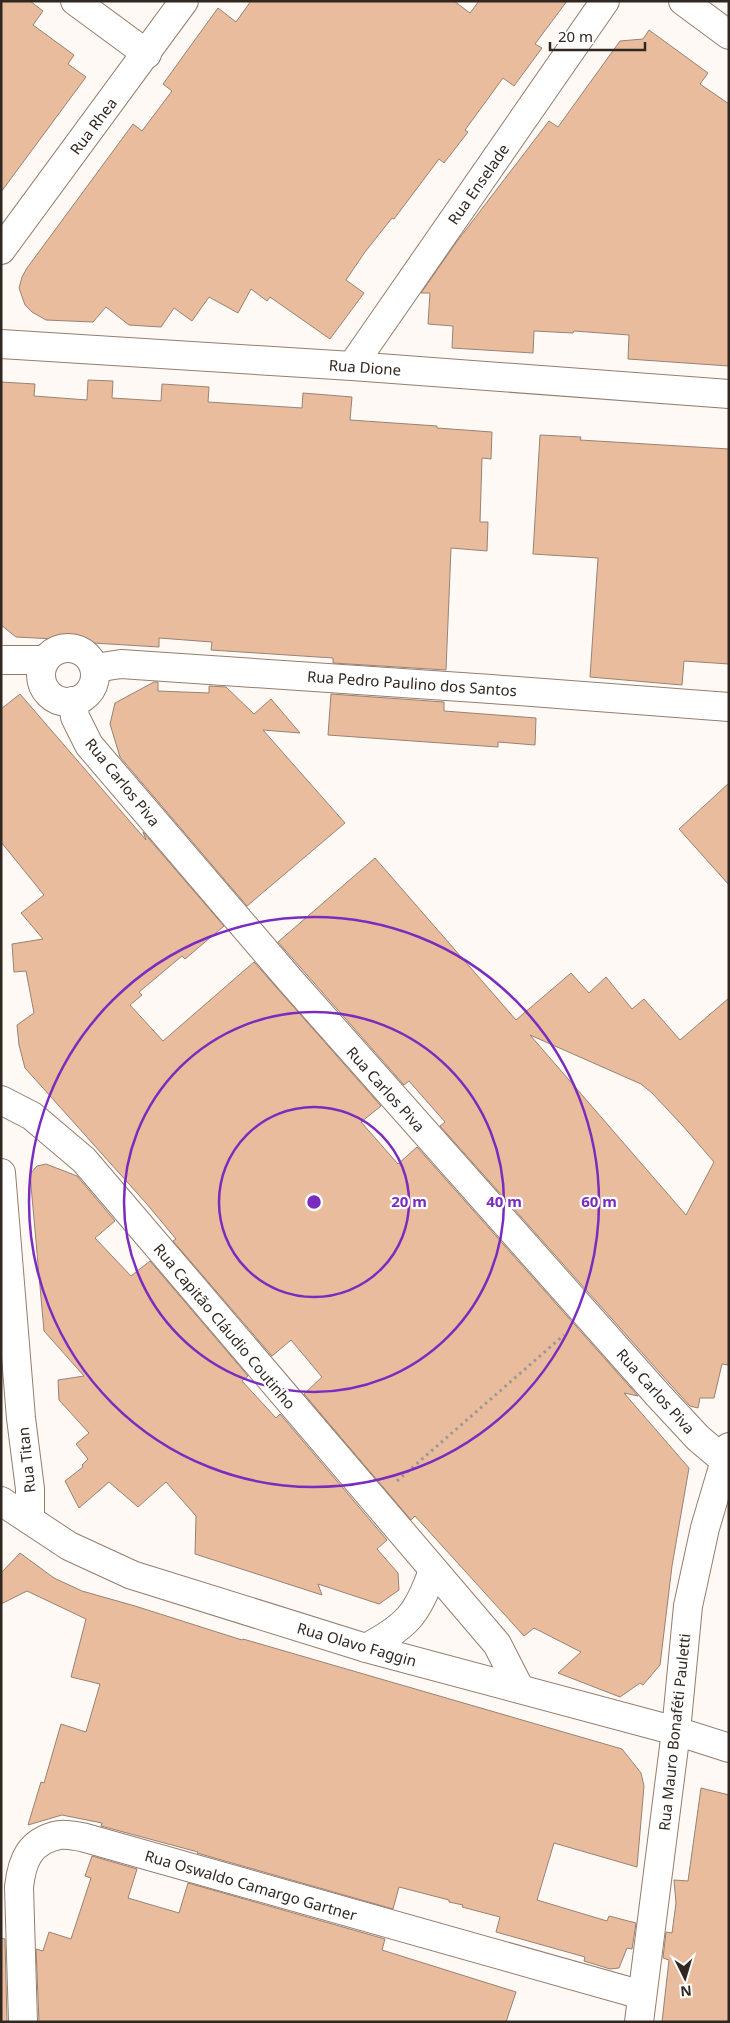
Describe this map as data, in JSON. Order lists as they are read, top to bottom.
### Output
{
  "streets": {
    "street": [
      "Rua Rhea",
      "Rua Enselade",
      "Rua Dione",
      "Rua Pedro Paulino dos Santos",
      "Rua Carlos Piva",
      "Rua Capitão Cláudio Coutinho",
      "Rua Titan",
      "Rua Olavo Faggin",
      "Rua Mauro Bonaféti Pauletti",
      "Rua Oswaldo Camargo Gartner"
    ]
  },
  "crossings": [
    ["Rua Enselade", "Rua Dione"],
    ["Rua Pedro Paulino dos Santos", "Rua Carlos Piva"],
    ["Rua Carlos Piva", "Rua Mauro Bonaféti Pauletti"],
    ["Rua Capitão Cláudio Coutinho", "Rua Olavo Faggin"],
    ["Rua Titan", "Rua Olavo Faggin"],
    ["Rua Olavo Faggin", "Rua Mauro Bonaféti Pauletti"],
    ["Rua Mauro Bonaféti Pauletti", "Rua Oswaldo Camargo Gartner"]
  ],
  "scale_bar": "20 m",
  "north": "bottom",
  "rings": ["20 m", "40 m", "60 m"]
}
